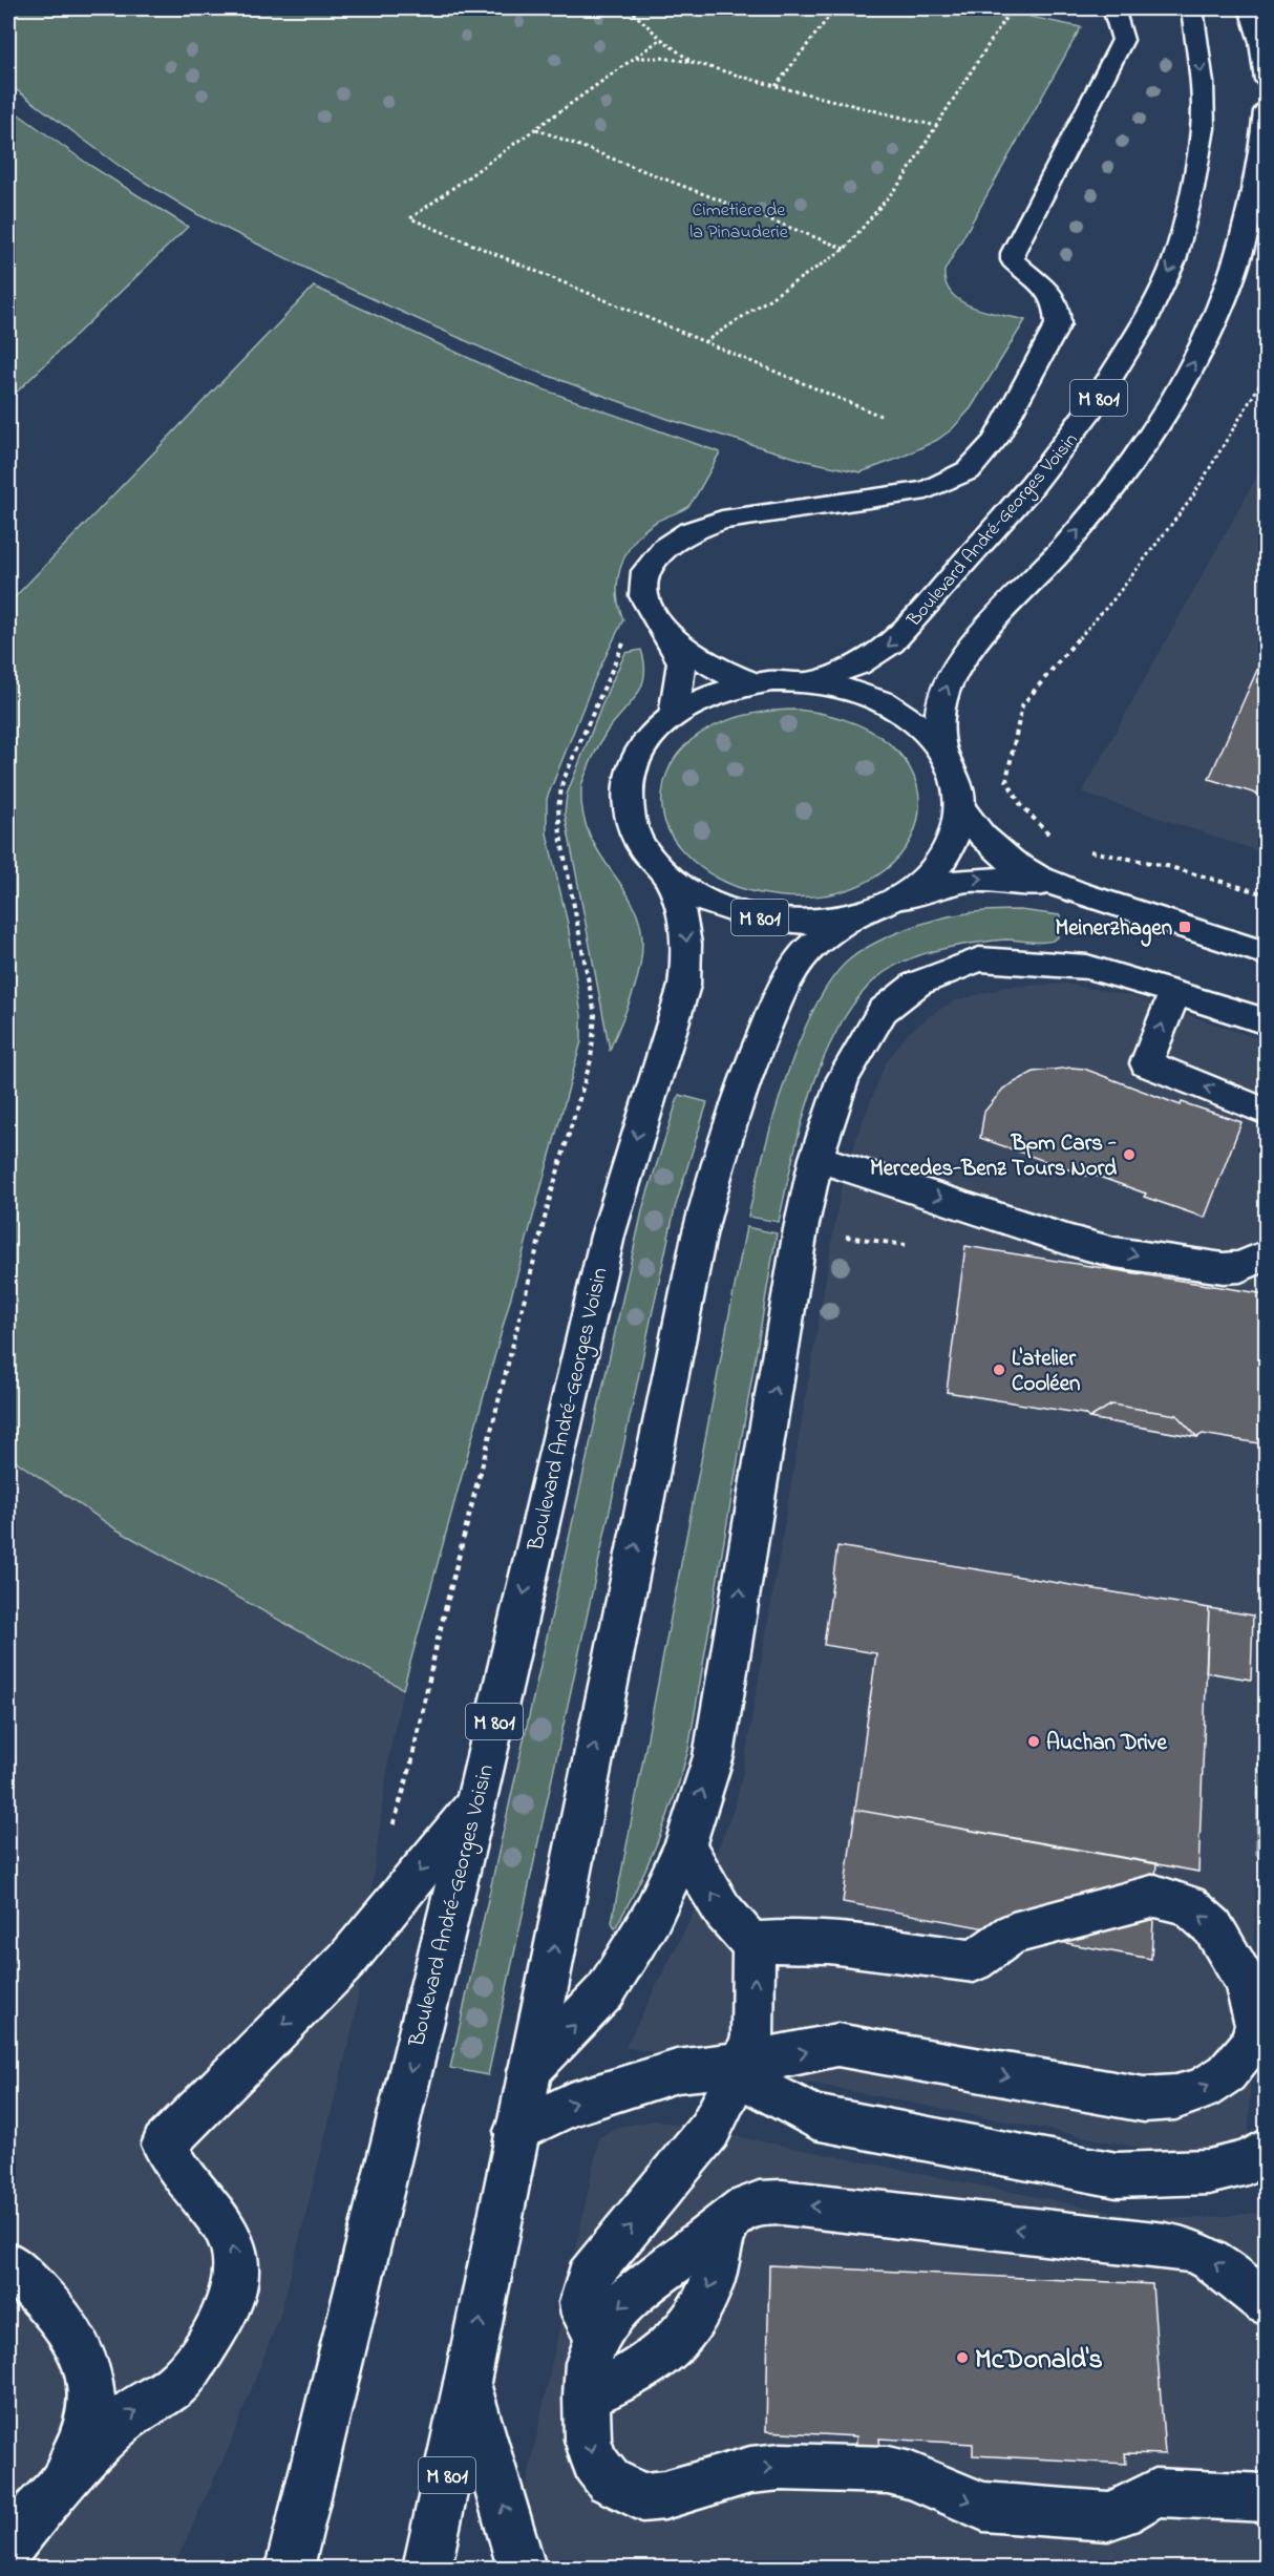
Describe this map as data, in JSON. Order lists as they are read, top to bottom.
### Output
{
  "streets": {
    "main road": ["M 801", "Boulevard André-Georges Voisin"]
  },
  "crossings": [
    ["M 801", "Boulevard André-Georges Voisin"]
  ],
  "parks": ["Cimetière de la Pinauderie"],
  "places": {
    "transit": ["Meinerzhagen"],
    "other": [
      "Bpm Cars - Mercedes-Benz Tours Nord",
      "L'atelier Cooléen",
      "Auchan Drive",
      "McDonald's"
    ]
  }
}
